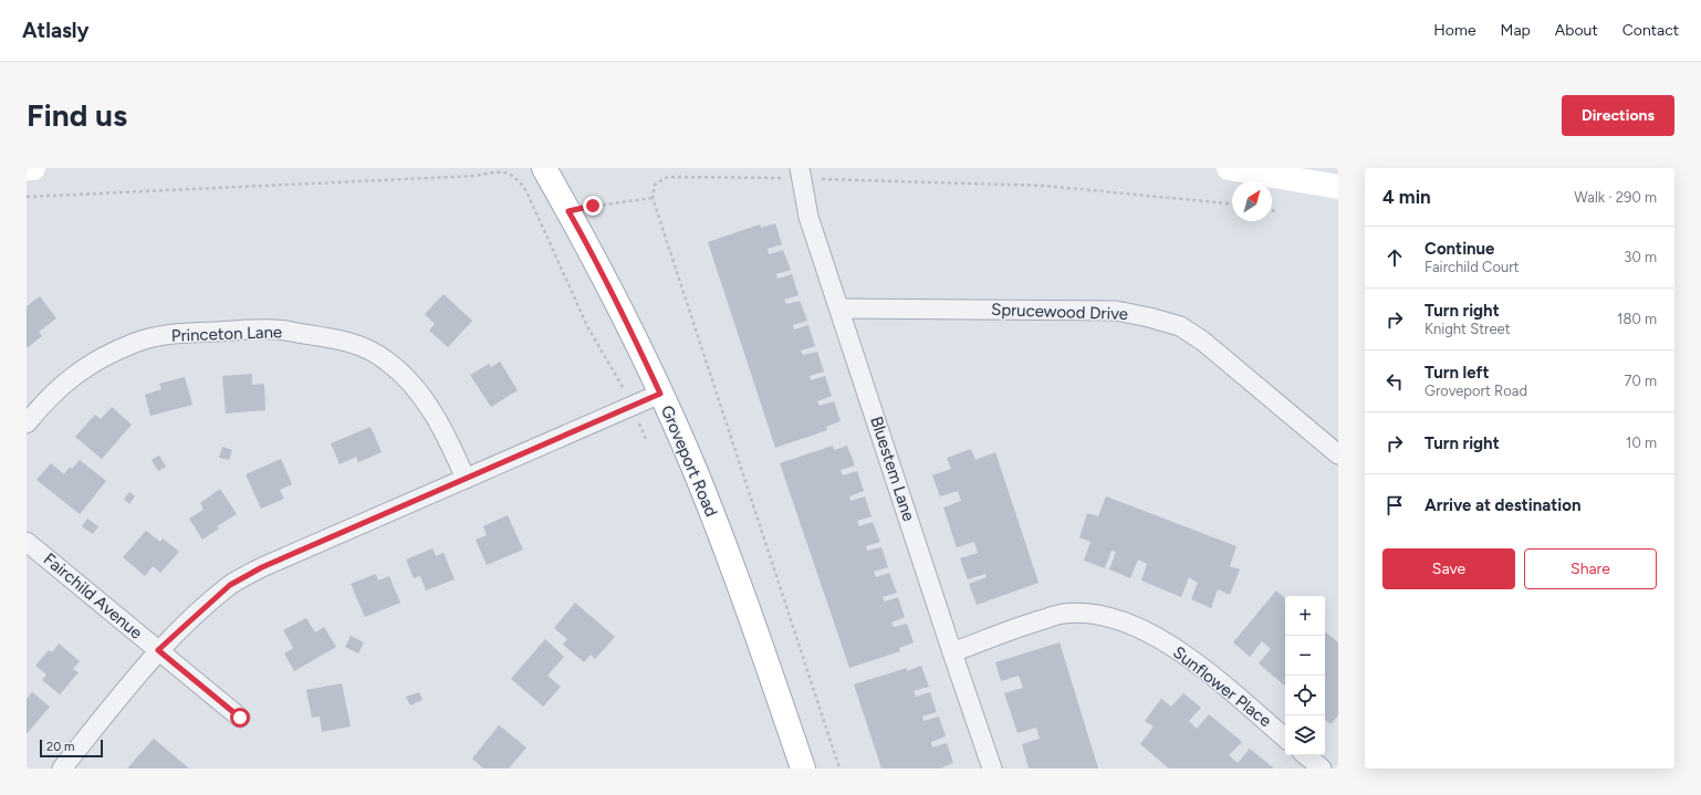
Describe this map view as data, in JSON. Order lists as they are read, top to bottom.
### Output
{
  "streets": {
    "main road": ["Groveport Road"],
    "street": [
      "Sprucewood Drive",
      "Princeton Lane",
      "Bluestem Lane",
      "Fairchild Avenue",
      "Sunflower Place"
    ]
  },
  "crossings": [
    ["Sprucewood Drive", "Bluestem Lane"],
    ["Bluestem Lane", "Sunflower Place"]
  ],
  "scale_bar": "20 m",
  "north": "top right",
  "page": {
    "header": "Atlasly",
    "nav": [
      "Home",
      "Map",
      "About",
      "Contact"
    ],
    "buttons": [
      "Directions",
      ["Save", "Share"]
    ],
    "title": "Find us",
    "heading": ["4 min", "Walk · 290 m"],
    "list": [
      ["Continue", "Fairchild Court", "30 m"],
      ["Turn right", "Knight Street", "180 m"],
      ["Turn left", "Groveport Road", "70 m"],
      ["Turn right", "10 m"],
      "Arrive at destination"
    ],
    "map_buttons": ["+", "−"],
    "scale": "20 m"
  }
}
